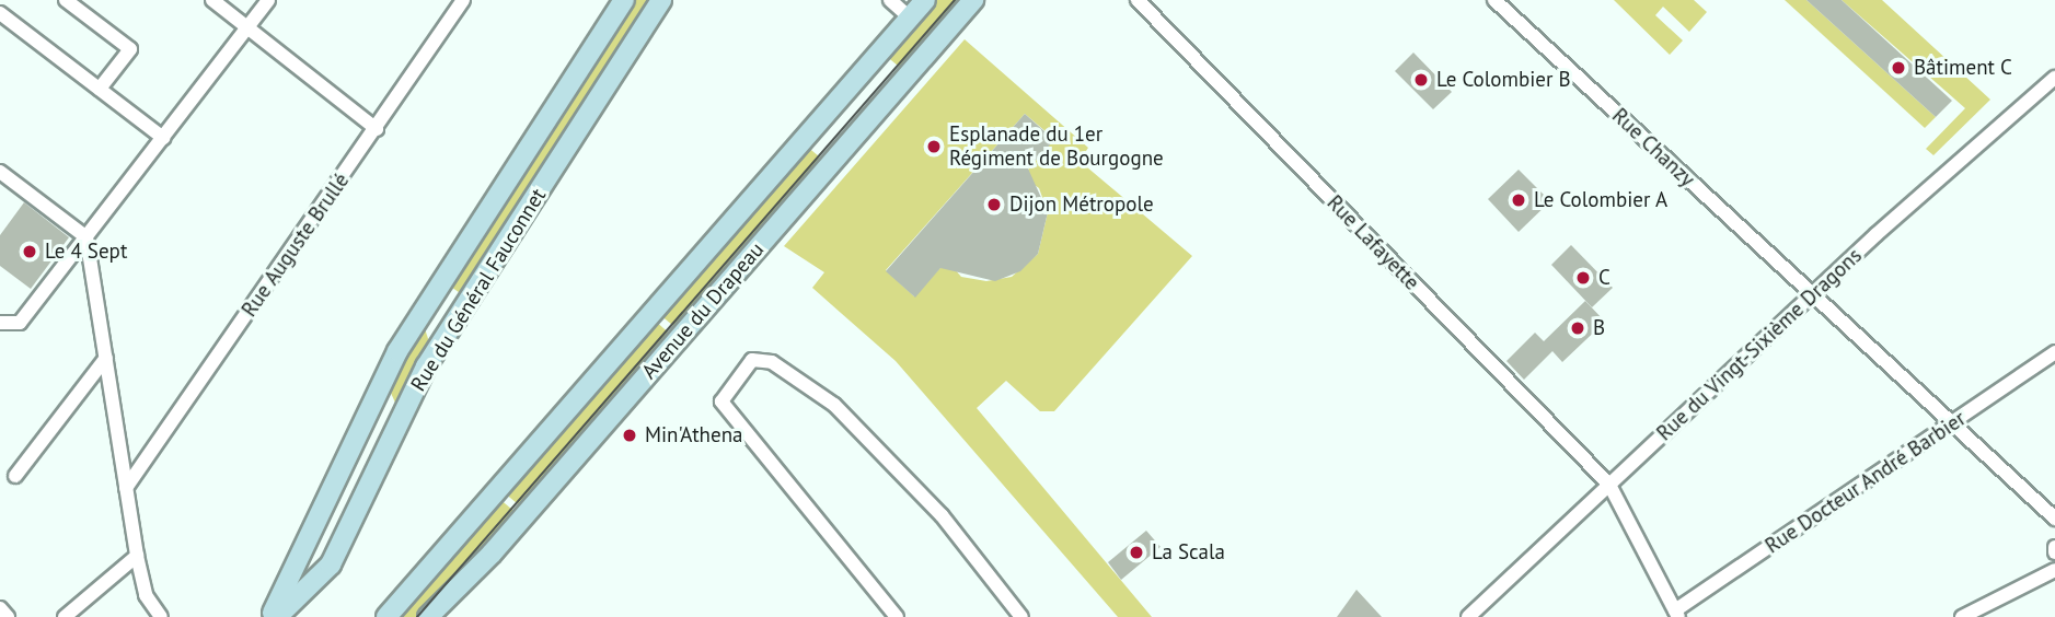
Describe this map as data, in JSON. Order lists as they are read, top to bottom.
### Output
{
  "streets": {
    "main road": ["Rue du Général Fauconnet", "Avenue du Drapeau"],
    "street": [
      "Rue Chanzy",
      "Rue Lafayette",
      "Rue Auguste Brullé",
      "Rue du Vingt-Sixième Dragons",
      "Rue Docteur André Barbier"
    ]
  },
  "crossings": [
    ["Rue Chanzy", "Rue du Vingt-Sixième Dragons"],
    ["Rue Chanzy", "Rue Docteur André Barbier"],
    ["Rue Lafayette", "Rue du Vingt-Sixième Dragons"],
    ["Rue Lafayette", "Rue Docteur André Barbier"]
  ],
  "places": [
    "Bâtiment C",
    "Le Colombier B",
    "Esplanade du 1er Régiment de Bourgogne",
    "Le Colombier A",
    "Dijon Métropole",
    "Le 4 Sept",
    "C",
    "B",
    "Min'Athena",
    "La Scala"
  ]
}
